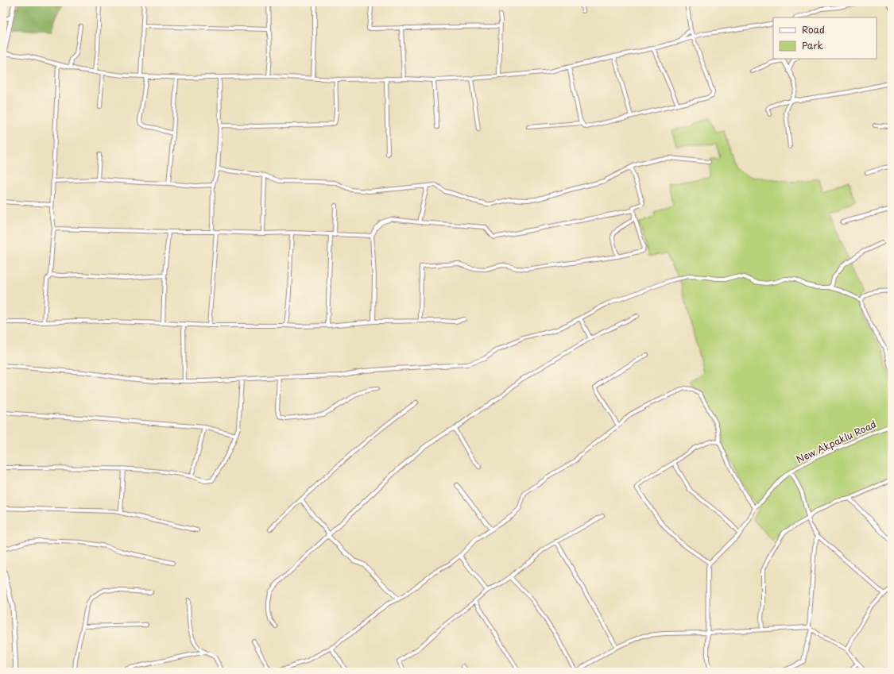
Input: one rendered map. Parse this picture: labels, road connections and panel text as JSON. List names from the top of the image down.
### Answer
{
  "streets": {
    "street": ["New Akpaklu Road"]
  },
  "legend": ["Road", "Park"]
}
